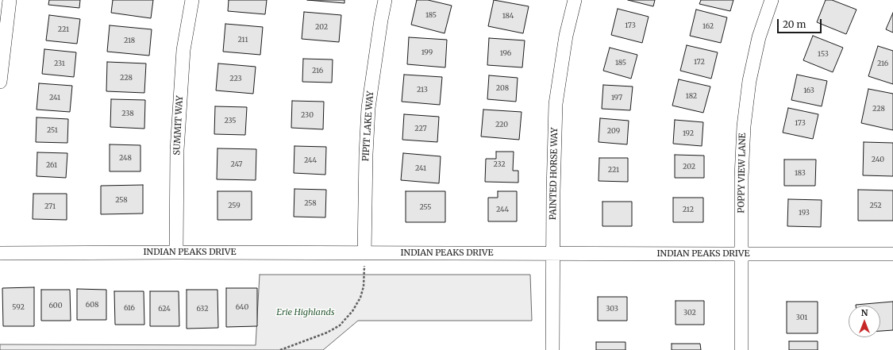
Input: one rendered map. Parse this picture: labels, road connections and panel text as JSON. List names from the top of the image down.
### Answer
{
  "streets": {
    "street": [
      "SUMMIT WAY",
      "PIPIT LAKE WAY",
      "POPPY VIEW LANE",
      "PAINTED HORSE WAY",
      "INDIAN PEAKS DRIVE"
    ]
  },
  "crossings": [
    ["SUMMIT WAY", "INDIAN PEAKS DRIVE"],
    ["PIPIT LAKE WAY", "INDIAN PEAKS DRIVE"],
    ["POPPY VIEW LANE", "INDIAN PEAKS DRIVE"],
    ["PAINTED HORSE WAY", "INDIAN PEAKS DRIVE"]
  ],
  "parks": ["Erie Highlands"],
  "house_numbers": [
    "185",
    "184",
    "173",
    "162",
    "202",
    "221",
    "211",
    "218",
    "199",
    "196",
    "153",
    "172",
    "185",
    "231",
    "216",
    "216",
    "228",
    "223",
    "208",
    "213",
    "163",
    "182",
    "241",
    "197",
    "228",
    "238",
    "230",
    "235",
    "173",
    "220",
    "227",
    "251",
    "209",
    "192",
    "248",
    "240",
    "244",
    "247",
    "232",
    "261",
    "202",
    "241",
    "221",
    "183",
    "258",
    "258",
    "259",
    "252",
    "271",
    "255",
    "244",
    "212",
    "193",
    "608",
    "600",
    "592",
    "640",
    "616",
    "624",
    "632",
    "303",
    "302",
    "301"
  ],
  "scale_bar": "20 m",
  "north": "top"
}
